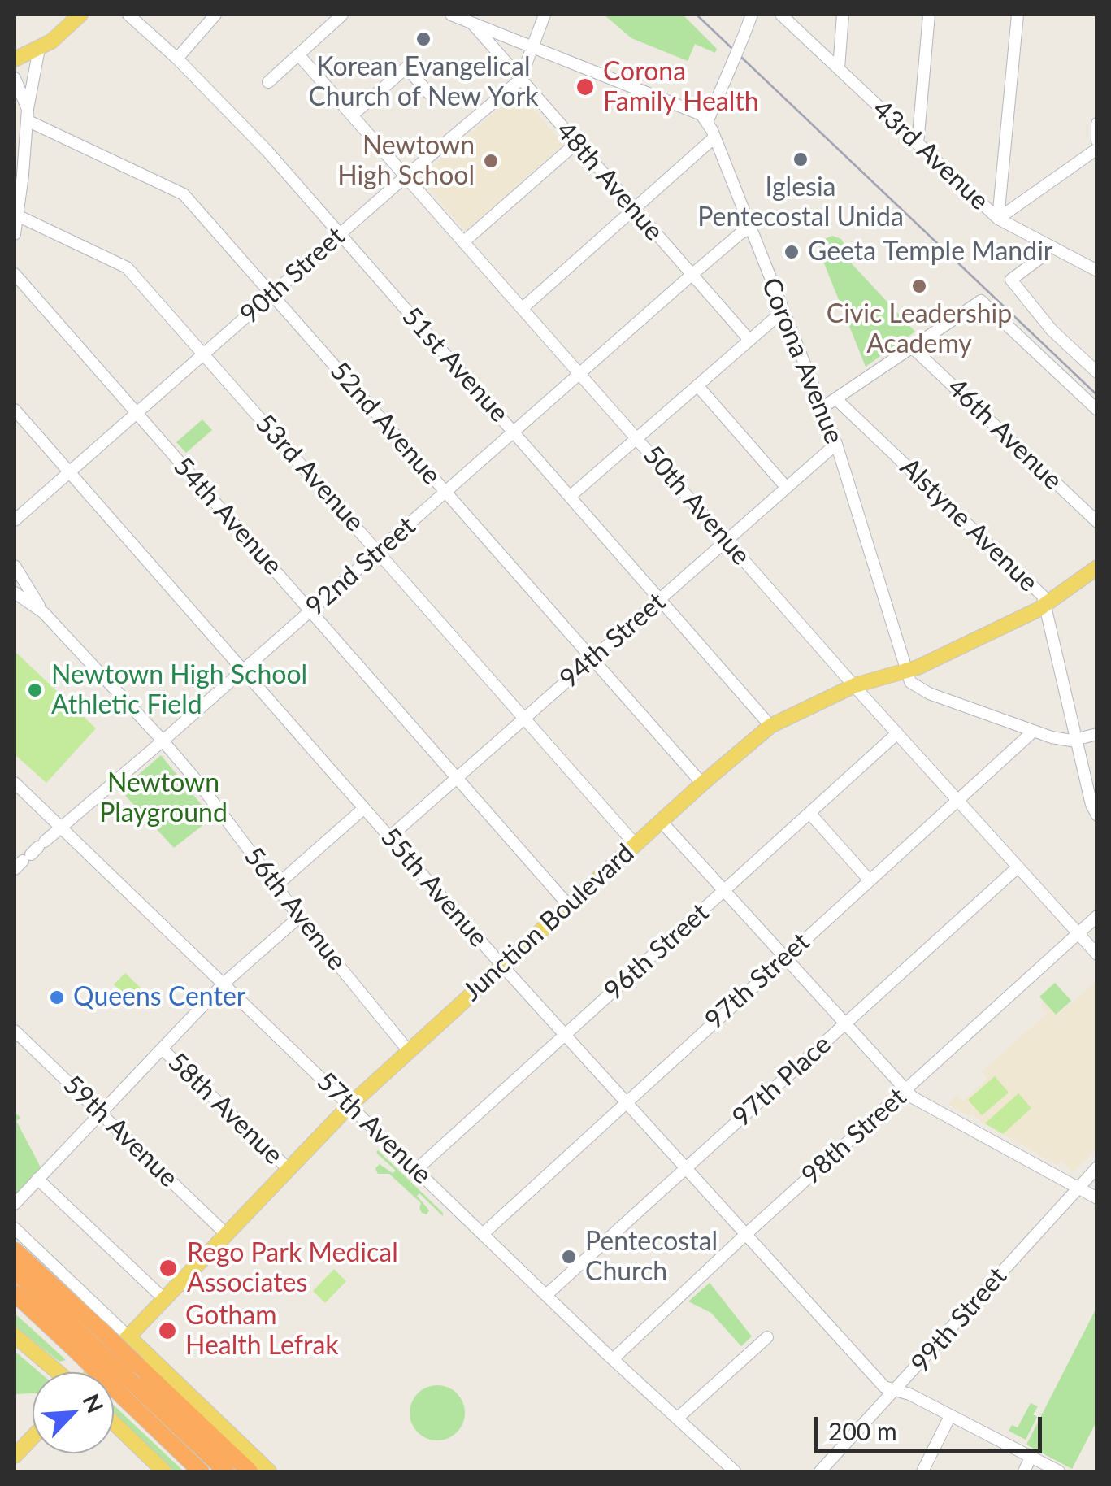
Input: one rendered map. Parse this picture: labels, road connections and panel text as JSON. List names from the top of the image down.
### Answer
{
  "streets": {
    "main road": ["Junction Boulevard"],
    "street": [
      "43rd Avenue",
      "48th Avenue",
      "90th Street",
      "Corona Avenue",
      "51st Avenue",
      "52nd Avenue",
      "46th Avenue",
      "53rd Avenue",
      "50th Avenue",
      "54th Avenue",
      "Alstyne Avenue",
      "92nd Street",
      "94th Street",
      "55th Avenue",
      "56th Avenue",
      "96th Street",
      "97th Street",
      "97th Place",
      "58th Avenue",
      "57th Avenue",
      "59th Avenue",
      "98th Street",
      "99th Street"
    ]
  },
  "crossings": [
    ["48th Avenue", "90th Street"],
    ["48th Avenue", "92nd Street"],
    ["90th Street", "51st Avenue"],
    ["90th Street", "52nd Avenue"],
    ["90th Street", "53rd Avenue"],
    ["90th Street", "50th Avenue"],
    ["90th Street", "54th Avenue"],
    ["90th Street", "55th Avenue"],
    ["Corona Avenue", "92nd Street"],
    ["Corona Avenue", "94th Street"],
    ["Corona Avenue", "Junction Boulevard"],
    ["51st Avenue", "92nd Street"],
    ["51st Avenue", "94th Street"],
    ["51st Avenue", "Junction Boulevard"],
    ["52nd Avenue", "92nd Street"],
    ["52nd Avenue", "94th Street"],
    ["52nd Avenue", "Junction Boulevard"],
    ["53rd Avenue", "92nd Street"],
    ["53rd Avenue", "94th Street"],
    ["53rd Avenue", "Junction Boulevard"],
    ["50th Avenue", "92nd Street"],
    ["50th Avenue", "94th Street"],
    ["50th Avenue", "Junction Boulevard"],
    ["50th Avenue", "96th Street"],
    ["50th Avenue", "97th Street"],
    ["50th Avenue", "97th Place"],
    ["50th Avenue", "98th Street"],
    ["54th Avenue", "92nd Street"],
    ["54th Avenue", "94th Street"],
    ["54th Avenue", "Junction Boulevard"],
    ["Alstyne Avenue", "Junction Boulevard"],
    ["92nd Street", "55th Avenue"],
    ["92nd Street", "56th Avenue"],
    ["92nd Street", "57th Avenue"],
    ["94th Street", "55th Avenue"],
    ["55th Avenue", "Junction Boulevard"],
    ["55th Avenue", "96th Street"],
    ["55th Avenue", "97th Street"],
    ["55th Avenue", "97th Place"],
    ["55th Avenue", "98th Street"],
    ["55th Avenue", "99th Street"],
    ["56th Avenue", "Junction Boulevard"],
    ["Junction Boulevard", "58th Avenue"],
    ["Junction Boulevard", "57th Avenue"],
    ["Junction Boulevard", "59th Avenue"],
    ["96th Street", "57th Avenue"],
    ["97th Street", "57th Avenue"],
    ["97th Place", "57th Avenue"],
    ["57th Avenue", "98th Street"]
  ],
  "parks": ["Newtown Playground"],
  "places": [
    "Korean Evangelical Church of New York",
    "Corona Family Health",
    "Iglesia Pentecostal Unida",
    "Newtown High School",
    "Geeta Temple Mandir",
    "Civic Leadership Academy",
    "Newtown High School Athletic Field",
    "Queens Center",
    "Pentecostal Church",
    "Rego Park Medical Associates",
    "Gotham Health Lefrak"
  ],
  "scale_bar": "200 m",
  "north": "top right"
}
